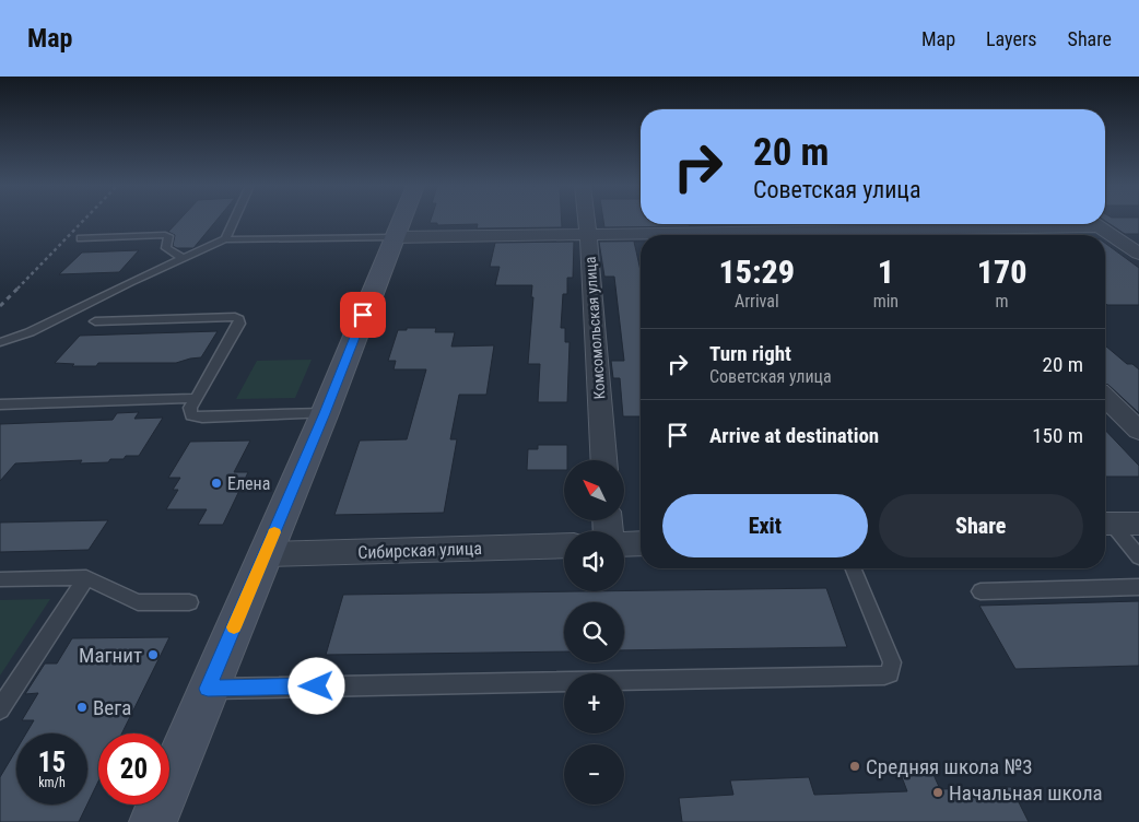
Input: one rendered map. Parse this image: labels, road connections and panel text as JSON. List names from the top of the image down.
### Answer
{
  "streets": {
    "street": ["Комсомольская улица", "Сибирская улица"]
  },
  "places": [
    "Елена",
    "Магнит",
    "Вега",
    "Средняя школа №3",
    "Начальная школа"
  ],
  "north": "top left",
  "page": {
    "header": "Map",
    "nav": ["Map", "Layers", "Share"],
    "turn": ["20 m", "Советская улица"],
    "eta": [
      "15:29",
      "Arrival",
      "1",
      "min",
      "170",
      "m"
    ],
    "list": [
      {
        "name": "Turn right",
        "note": "Советская улица",
        "value": "20 m"
      },
      {
        "name": "Arrive at destination",
        "value": "150 m"
      }
    ],
    "map_buttons": ["+", "−"],
    "buttons": ["Exit", "Share"],
    "speed": "15 km/h",
    "limit": "20"
  }
}
